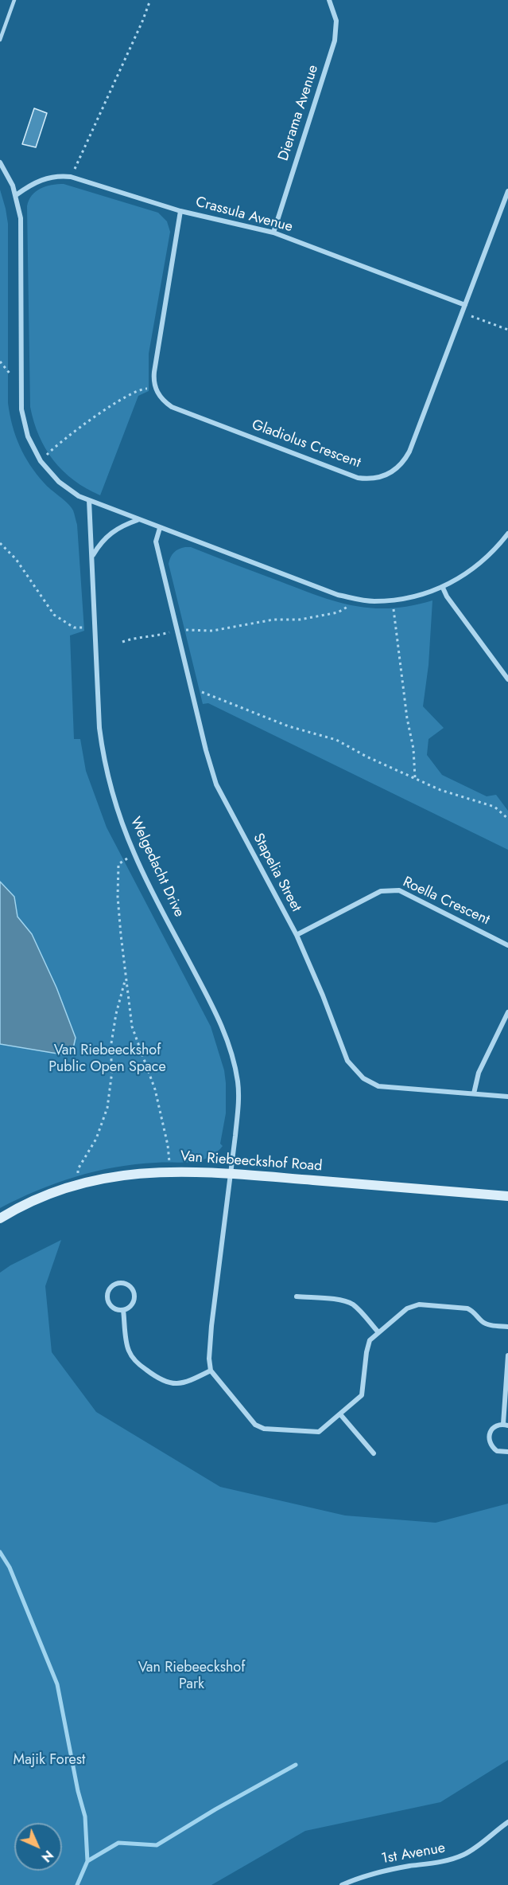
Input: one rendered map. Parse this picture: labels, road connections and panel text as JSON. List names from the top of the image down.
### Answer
{
  "streets": {
    "street": [
      "Dierama Avenue",
      "Crassula Avenue",
      "Gladiolus Crescent",
      "Welgedacht Drive",
      "Stapelia Street",
      "Roella Crescent",
      "Van Riebeeckshof Road",
      "1st Avenue"
    ]
  },
  "crossings": [
    ["Dierama Avenue", "Crassula Avenue"],
    ["Crassula Avenue", "Gladiolus Crescent"],
    ["Welgedacht Drive", "Van Riebeeckshof Road"],
    ["Stapelia Street", "Roella Crescent"]
  ],
  "parks": ["Van Riebeeckshof Public Open Space", "Van Riebeeckshof Park", "Majik Forest"],
  "north": "bottom right"
}
